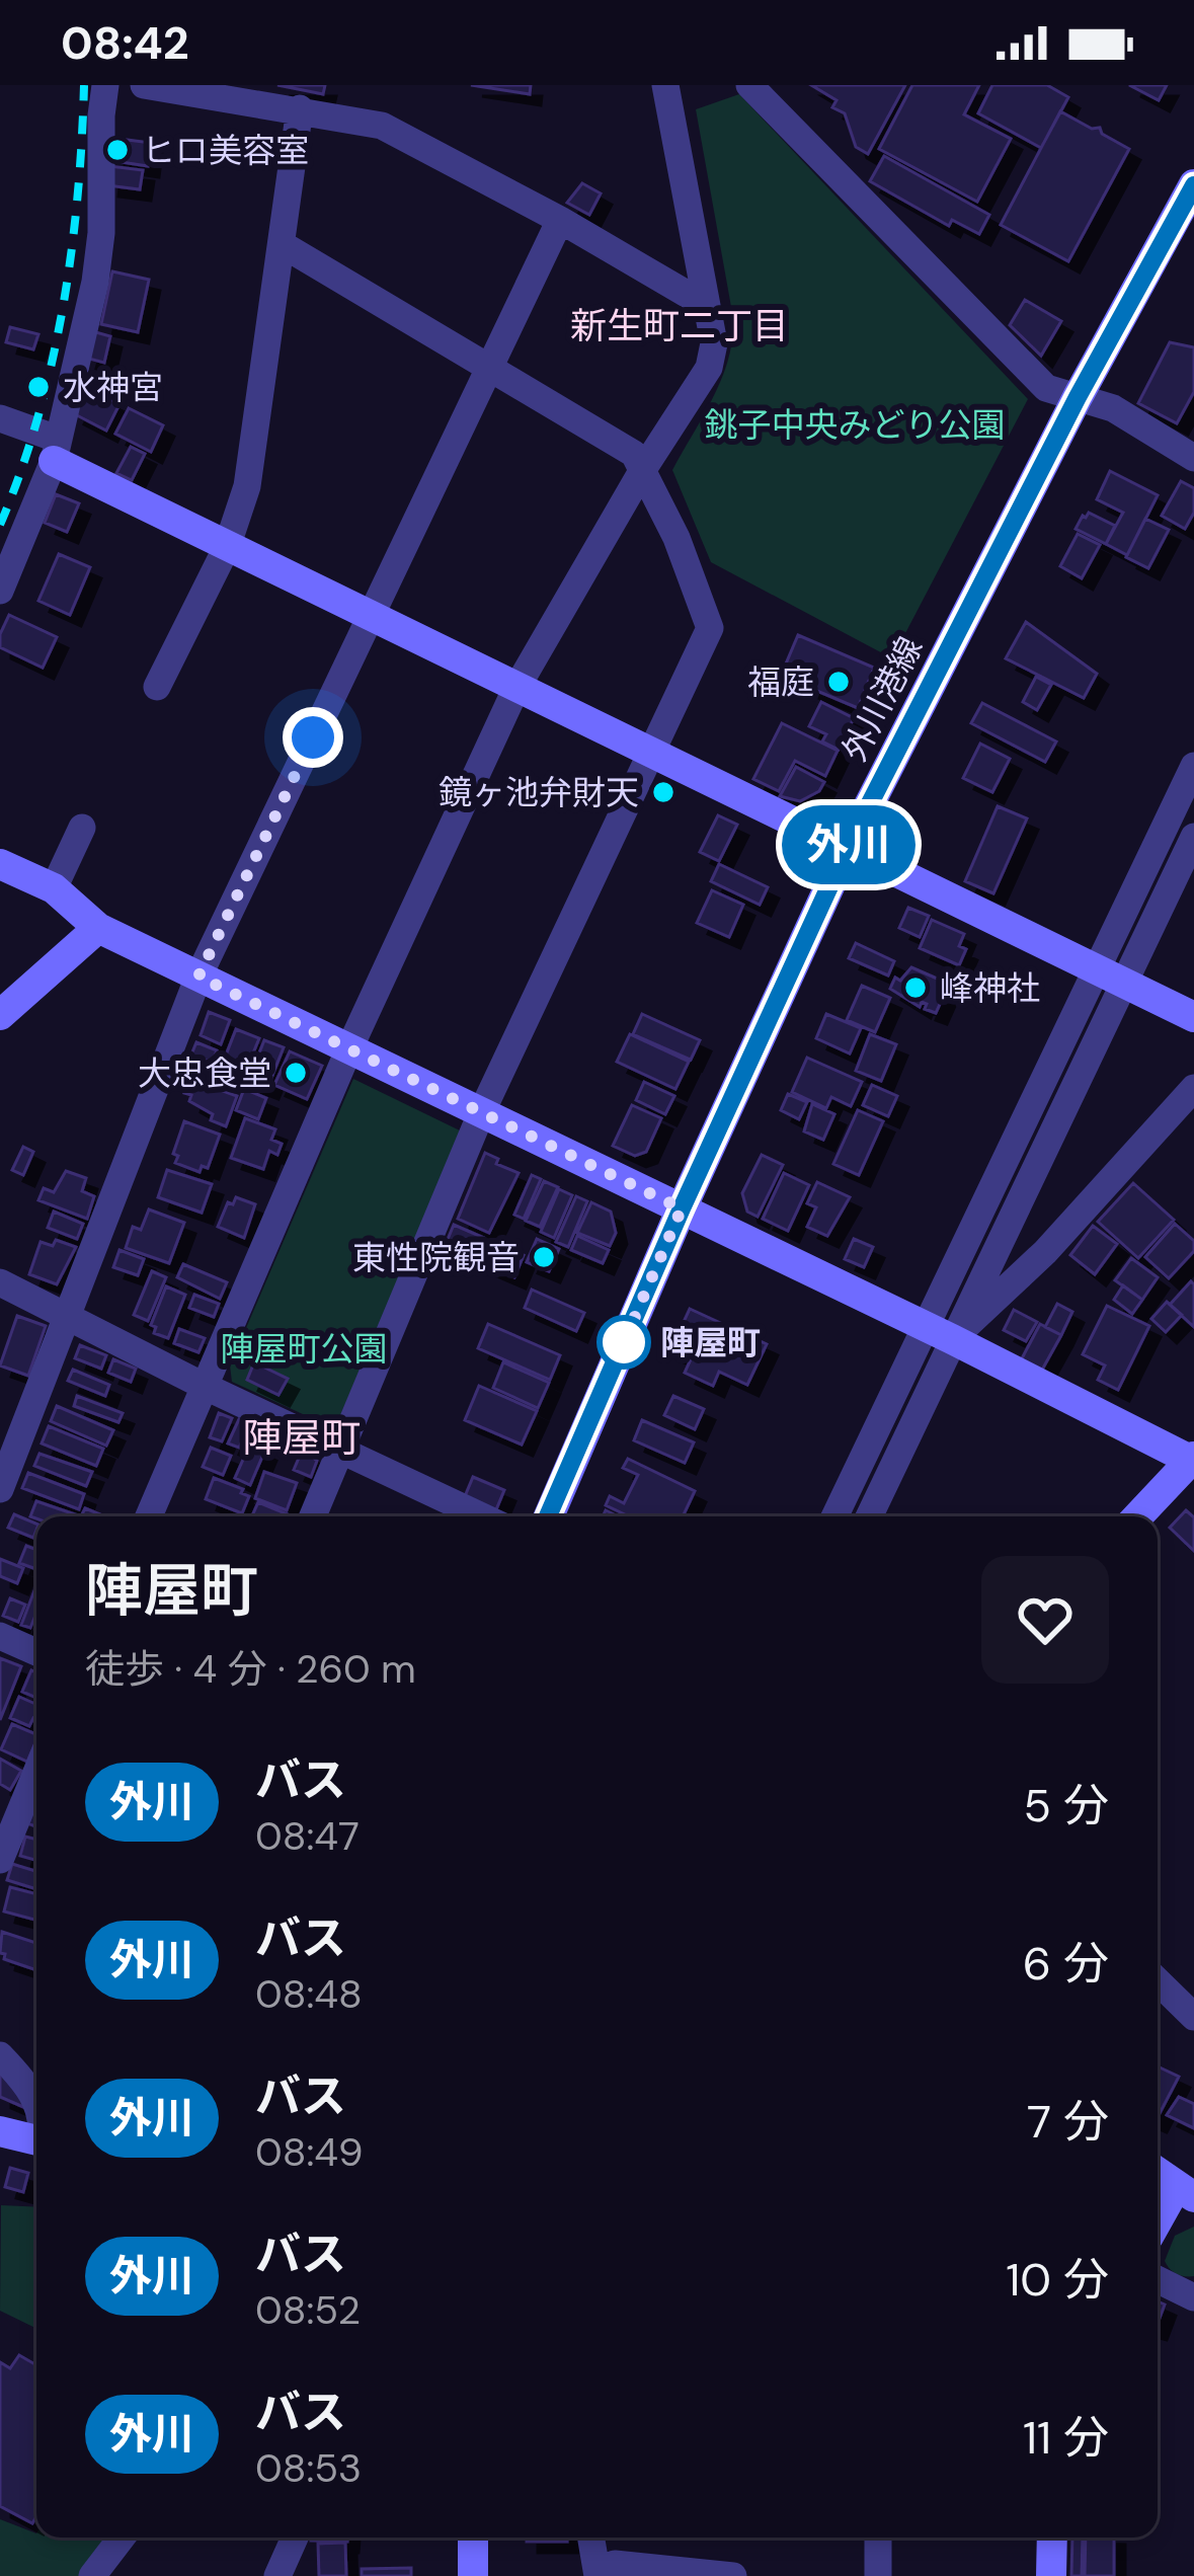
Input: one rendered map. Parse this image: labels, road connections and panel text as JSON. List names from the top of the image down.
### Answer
{
  "streets": {
    "street": ["外川港線"]
  },
  "districts": ["新生町二丁目", "陣屋町"],
  "parks": ["銚子中央みどり公園", "陣屋町公園"],
  "places": [
    "ヒロ美容室",
    "水神宮",
    "福庭",
    "鏡ヶ池弁財天",
    "峰神社",
    "大忠食堂",
    "東性院観音",
    "陣屋町"
  ],
  "lines": ["bus line 外川"],
  "page": {
    "status": "08:42",
    "on_map": "外川",
    "heading": ["陣屋町", "徒歩 · 4 分 · 260 m"],
    "list": [
      {
        "mark": "外川",
        "name": "バス",
        "note": "08:47",
        "value": "5 分"
      },
      {
        "mark": "外川",
        "name": "バス",
        "note": "08:48",
        "value": "6 分"
      },
      {
        "mark": "外川",
        "name": "バス",
        "note": "08:49",
        "value": "7 分"
      },
      {
        "mark": "外川",
        "name": "バス",
        "note": "08:52",
        "value": "10 分"
      },
      {
        "mark": "外川",
        "name": "バス",
        "note": "08:53",
        "value": "11 分"
      }
    ]
  }
}
